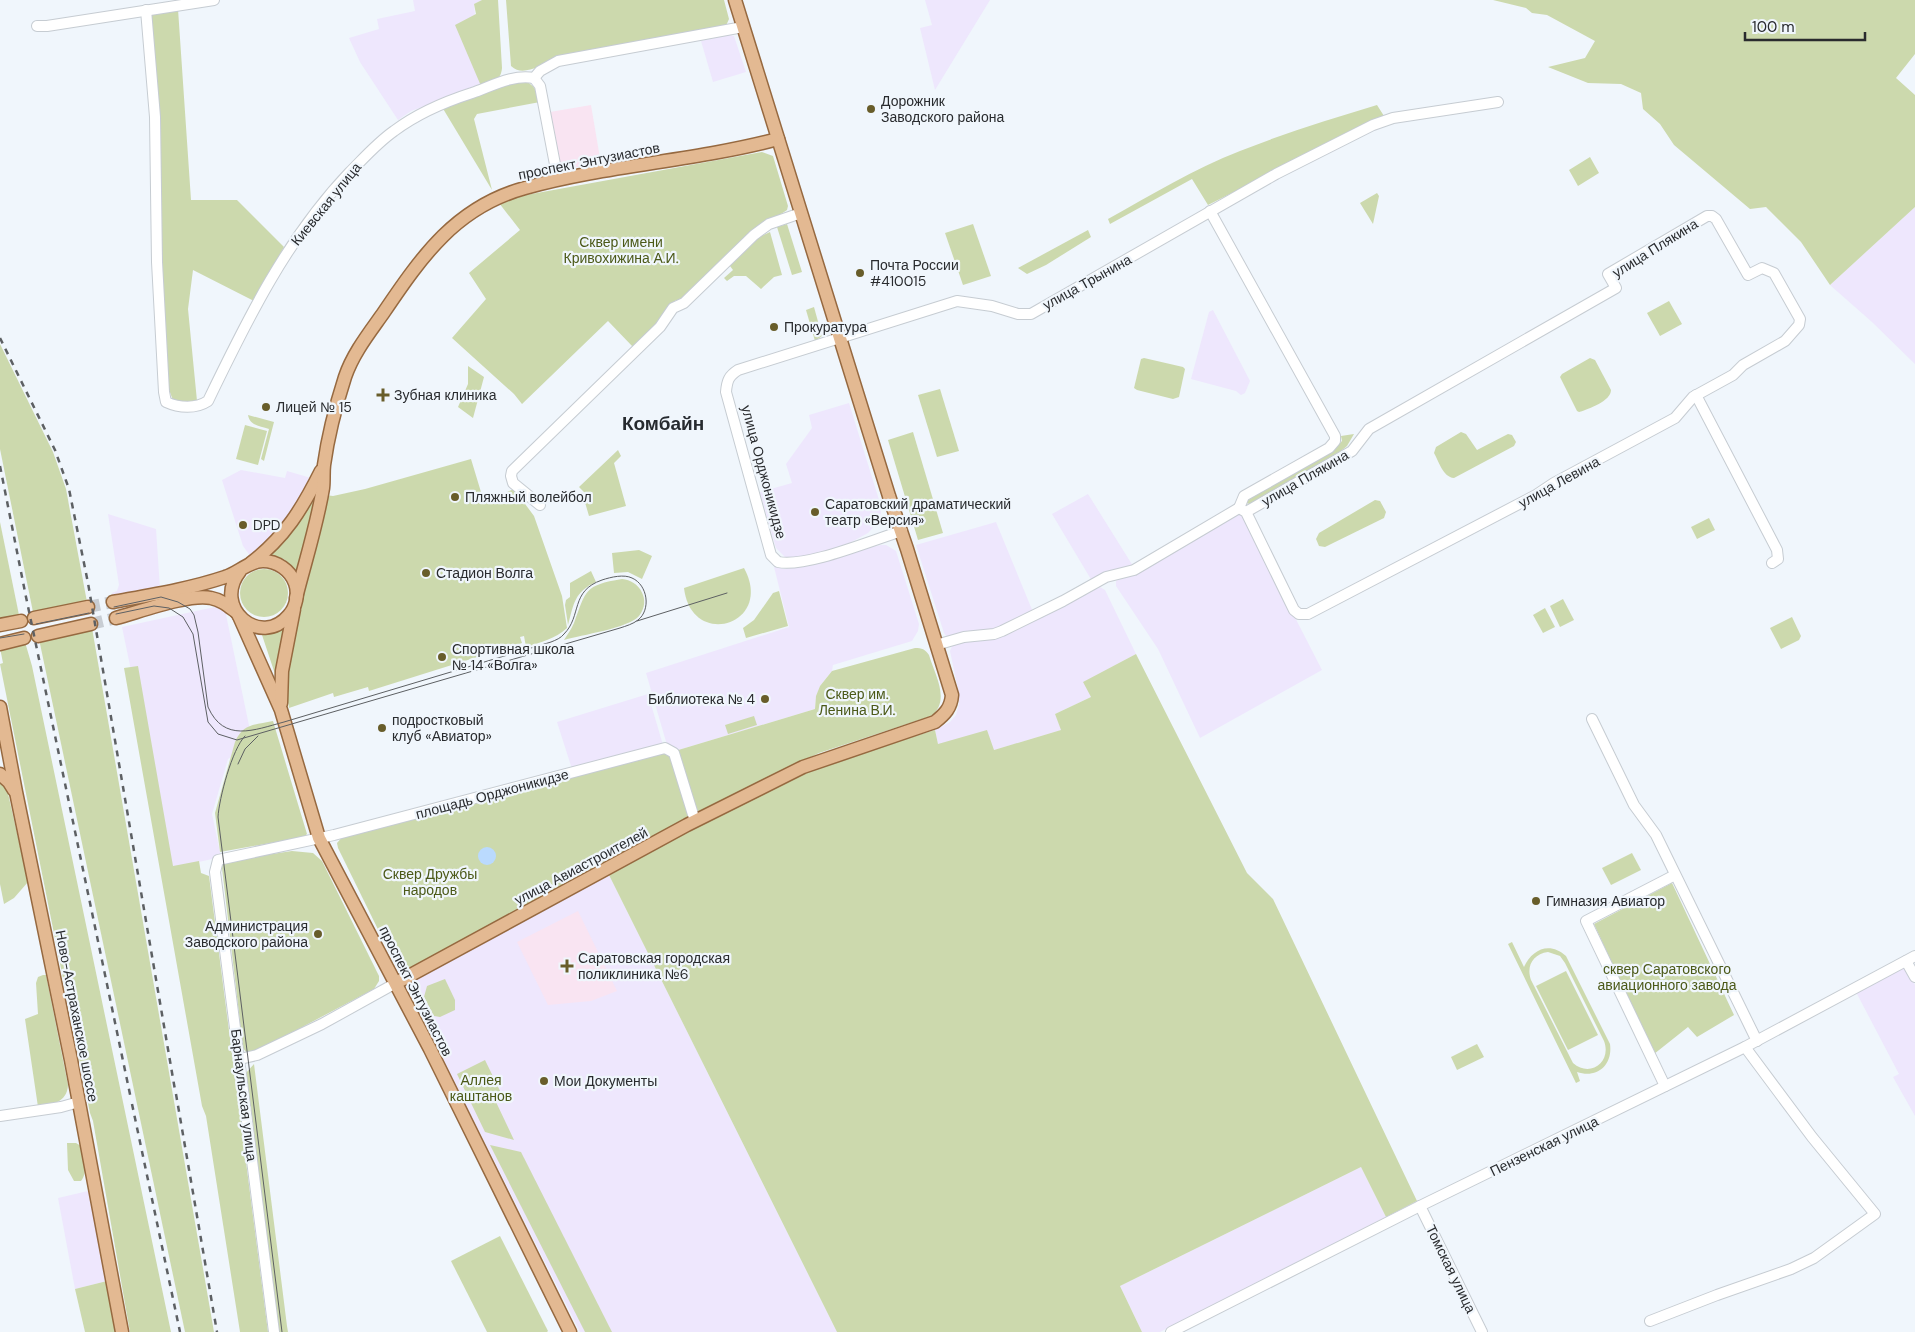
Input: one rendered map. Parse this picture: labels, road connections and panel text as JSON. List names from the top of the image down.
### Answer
{
  "streets": {
    "main road": ["проспект Энтузиастов", "улица Авиастроителей", "Ново-Астраханское шоссе"],
    "street": [
      "Киевская улица",
      "улица Плякина",
      "улица Трынина",
      "улица Орджоникидзе",
      "улица Левина",
      "площадь Орджоникидзе",
      "Барнаульская улица",
      "Пензенская улица",
      "Томская улица"
    ]
  },
  "crossings": [
    ["проспект Энтузиастов", "площадь Орджоникидзе"],
    ["проспект Энтузиастов", "улица Авиастроителей"],
    ["улица Плякина", "улица Левина"],
    ["улица Плякина", "улица Авиастроителей"],
    ["улица Трынина", "улица Орджоникидзе"],
    ["площадь Орджоникидзе", "улица Авиастроителей"],
    ["площадь Орджоникидзе", "Барнаульская улица"],
    ["улица Авиастроителей", "Барнаульская улица"],
    ["Пензенская улица", "Томская улица"]
  ],
  "districts": ["Комбайн"],
  "parks": [
    "Сквер имени Кривохижина А.И.",
    "Сквер им. Ленина В.И.",
    "Сквер Дружбы народов",
    "сквер Саратовского авиационного завода",
    "Аллея каштанов"
  ],
  "places": {
    "other": [
      "Дорожник Заводского района",
      "Почта России #410015",
      "Прокуратура",
      "Лицей № 15",
      "Пляжный волейбол",
      "Саратовский драматический театр «Версия»",
      "DPD",
      "Стадион Волга",
      "Спортивная школа № 14 «Волга»",
      "Библиотека № 4",
      "подростковый клуб «Авиатор»",
      "Гимназия Авиатор",
      "Администрация Заводского района",
      "Мои Документы"
    ],
    "health": ["Зубная клиника", "Саратовская городская поликлиника №6"]
  },
  "scale_bar": "100 m"
}
